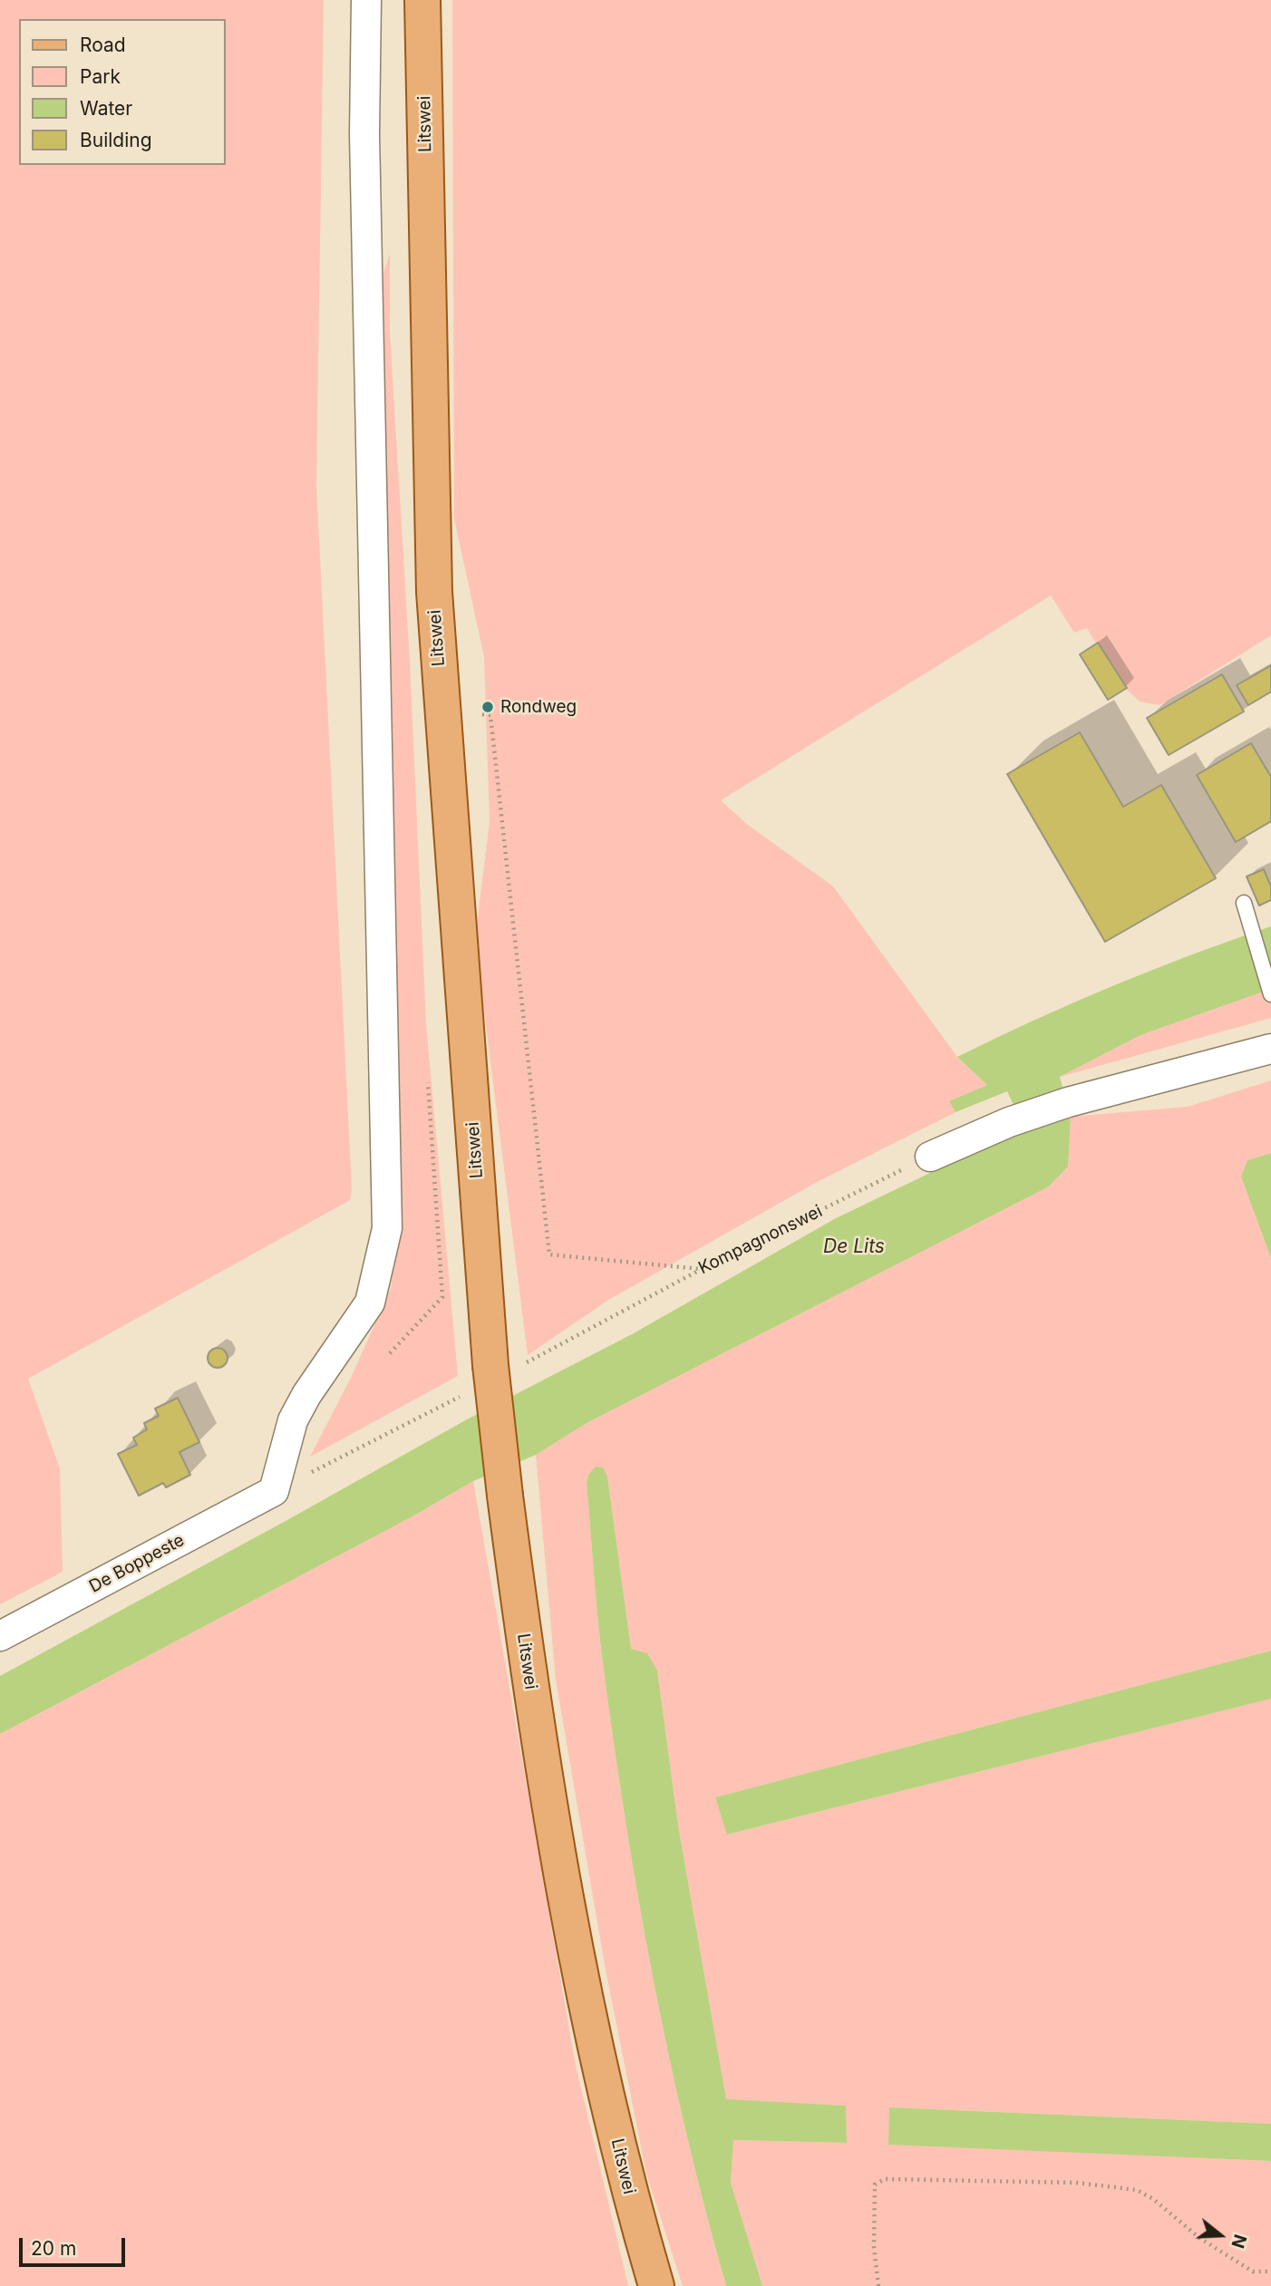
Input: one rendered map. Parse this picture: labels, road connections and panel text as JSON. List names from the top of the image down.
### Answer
{
  "streets": {
    "main road": ["Litswei"],
    "street": ["De Boppeste"],
    "path": ["Kompagnonswei"]
  },
  "crossings": [
    ["Litswei", "Kompagnonswei"],
    ["Kompagnonswei", "De Boppeste"]
  ],
  "water": ["De Lits"],
  "places": ["Rondweg"],
  "legend": [
    "Road",
    "Park",
    "Water",
    "Building"
  ],
  "scale_bar": "20 m",
  "north": "right"
}
